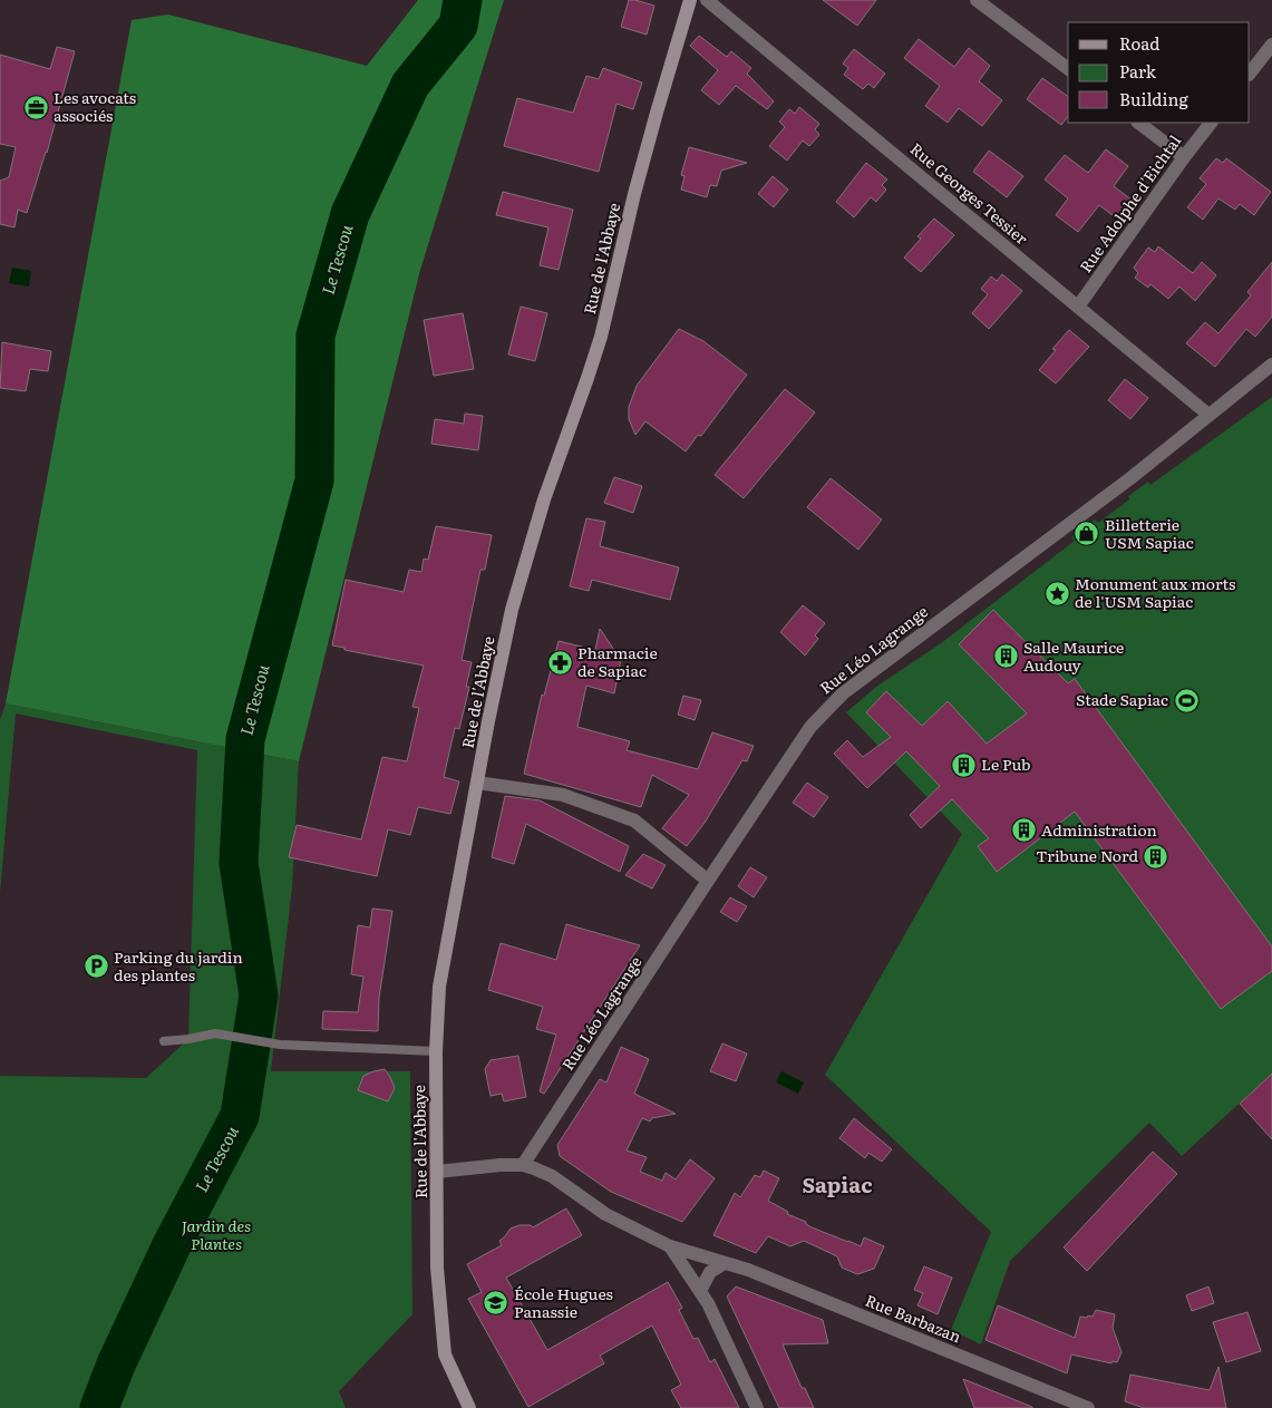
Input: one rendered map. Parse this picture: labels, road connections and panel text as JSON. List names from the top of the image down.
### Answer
{
  "streets": {
    "main road": ["Rue de l'Abbaye"],
    "street": [
      "Rue Georges Tessier",
      "Rue Adolphe d'Eichtal",
      "Rue Léo Lagrange",
      "Rue Barbazan"
    ]
  },
  "crossings": [
    ["Rue Georges Tessier", "Rue Adolphe d'Eichtal"],
    ["Rue Georges Tessier", "Rue Léo Lagrange"],
    ["Rue de l'Abbaye", "Rue Barbazan"],
    ["Rue Léo Lagrange", "Rue Barbazan"]
  ],
  "districts": ["Sapiac"],
  "water": ["Le Tescou"],
  "parks": ["Jardin des Plantes"],
  "places": {
    "office": ["Les avocats associés"],
    "shop": ["Billetterie USM Sapiac"],
    "place": ["Monument aux morts de l'USM Sapiac"],
    "building": [
      "Salle Maurice Audouy",
      "Le Pub",
      "Administration",
      "Tribune Nord"
    ],
    "pharmacy": ["Pharmacie de Sapiac"],
    "sports": ["Stade Sapiac"],
    "parking": ["Parking du jardin des plantes"],
    "school or university": ["École Hugues Panassie"]
  },
  "legend": ["Road", "Park", "Building"]
}
